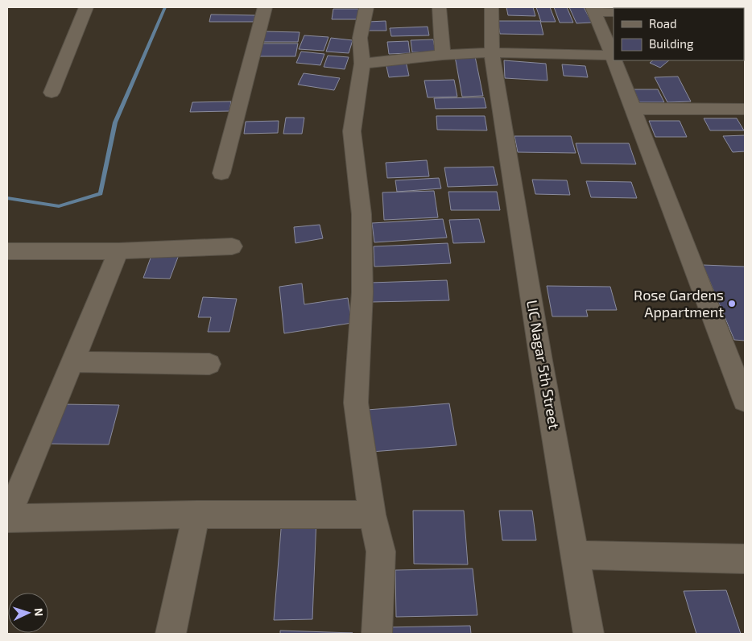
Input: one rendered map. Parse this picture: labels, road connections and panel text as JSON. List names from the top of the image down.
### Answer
{
  "streets": {
    "street": ["LIC Nagar 5th Street"]
  },
  "places": ["Rose Gardens Appartment"],
  "legend": ["Road", "Building"],
  "north": "right"
}
